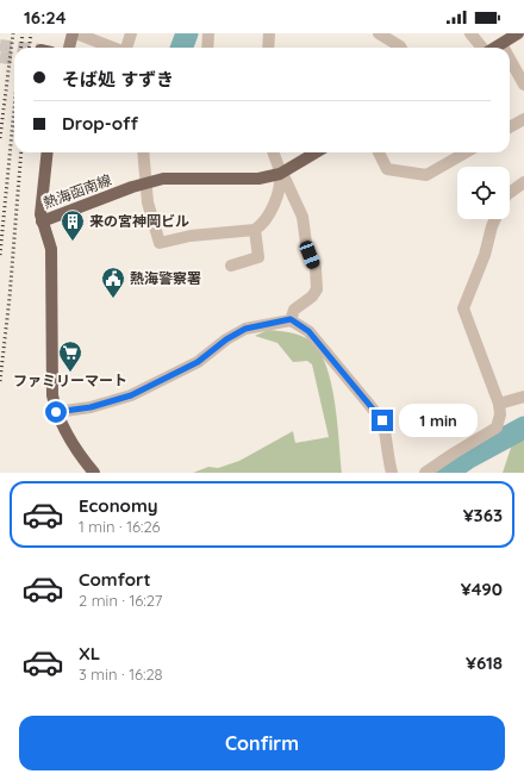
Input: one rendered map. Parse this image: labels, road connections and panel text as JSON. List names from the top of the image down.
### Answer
{
  "streets": {
    "main road": ["熱海函南線"]
  },
  "places": {
    "building": ["来の宮神岡ビル"],
    "public building": ["熱海警察署"],
    "supermarket": ["ファミリーマート"]
  },
  "page": {
    "status": "16:24",
    "banner": ["そば処 すずき", "Drop-off"],
    "bubble": "1 min",
    "list": [
      {
        "name": "Economy",
        "note": "1 min · 16:26",
        "value": "¥363"
      },
      {
        "name": "Comfort",
        "note": "2 min · 16:27",
        "value": "¥490"
      },
      {
        "name": "XL",
        "note": "3 min · 16:28",
        "value": "¥618"
      }
    ],
    "buttons": "Confirm"
  }
}
